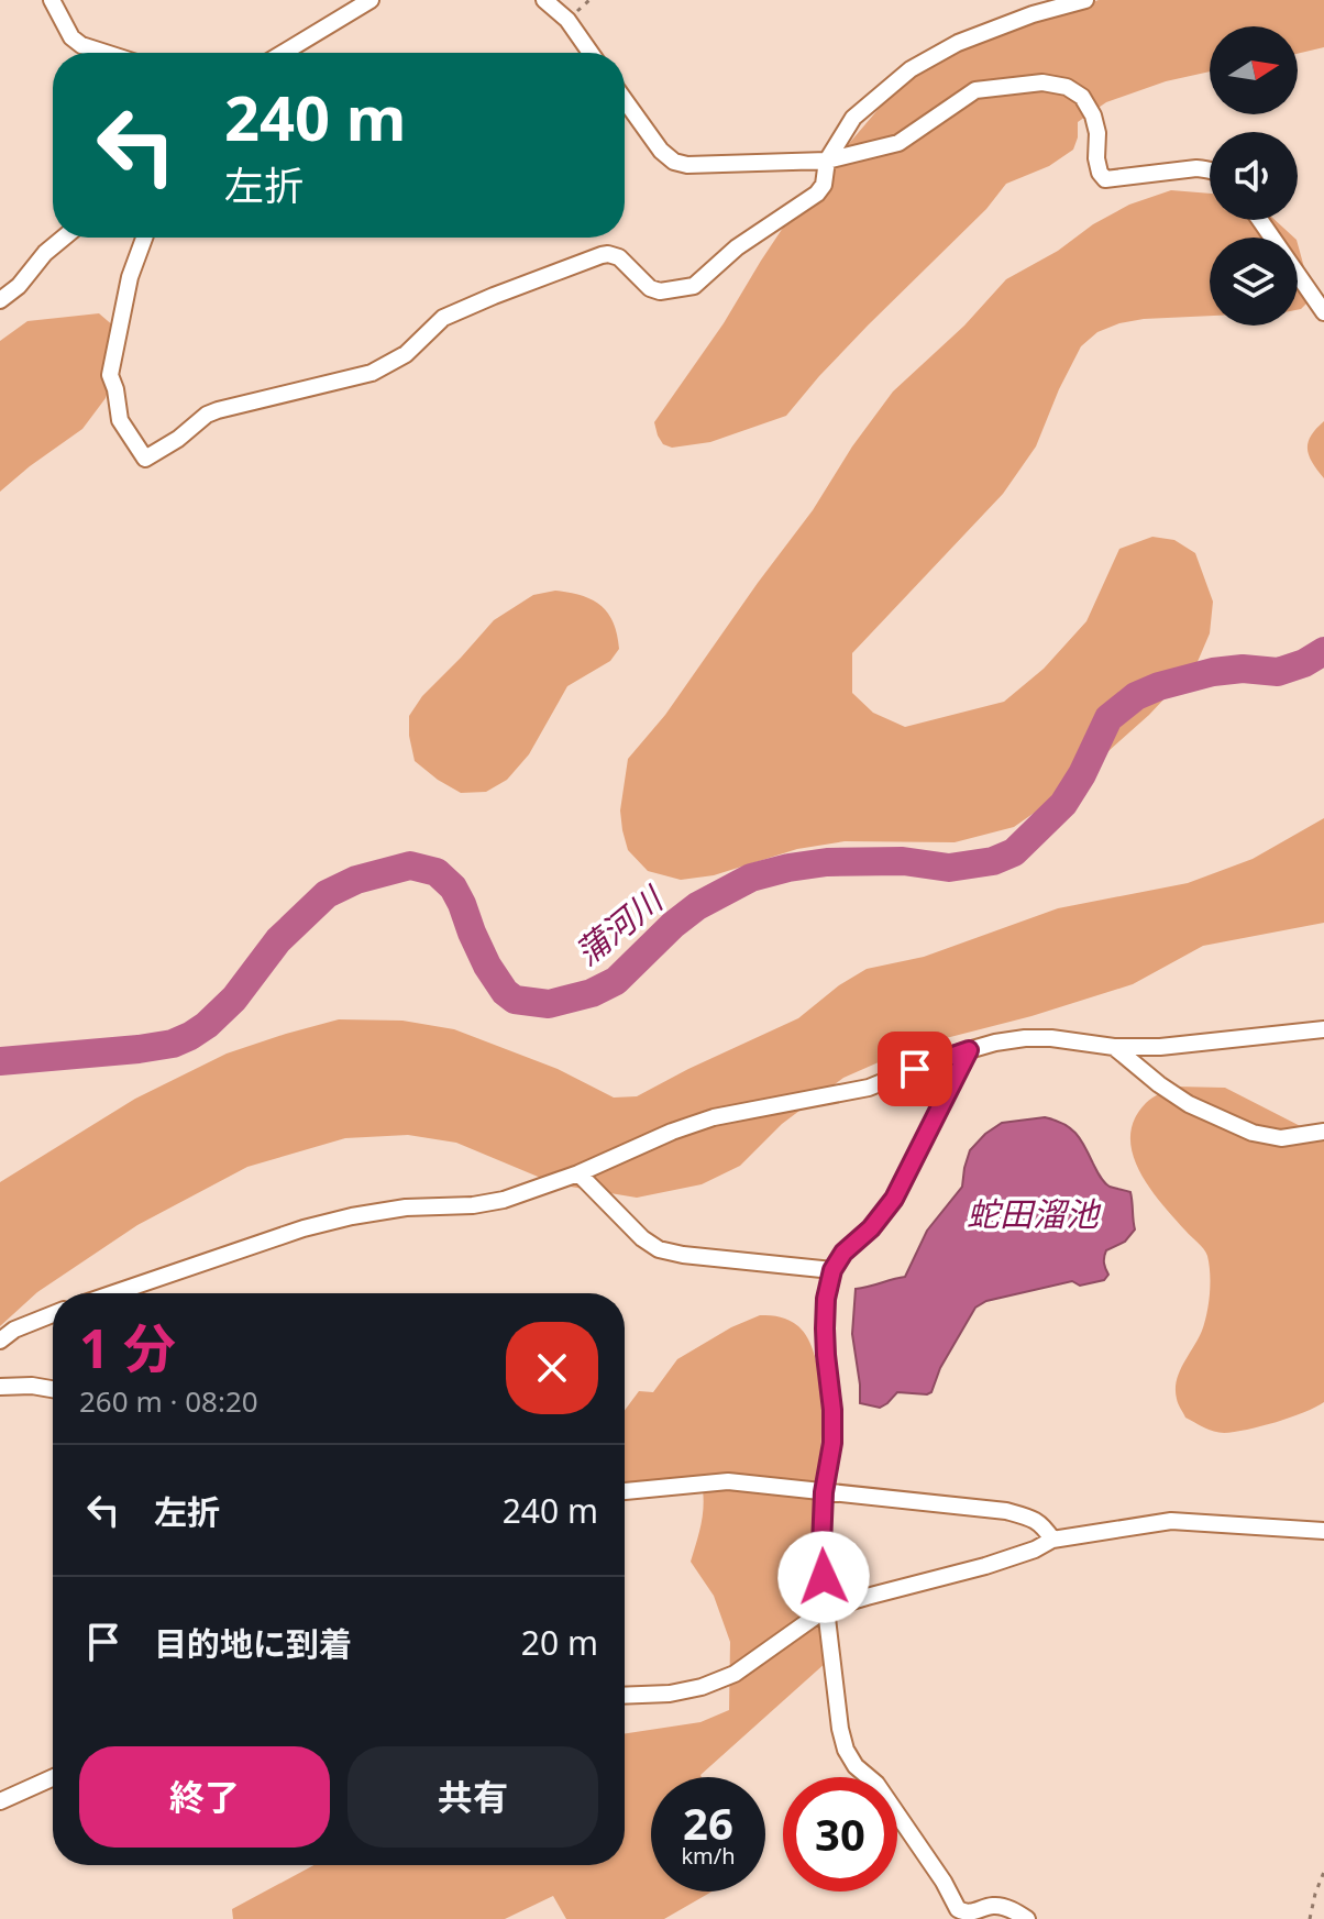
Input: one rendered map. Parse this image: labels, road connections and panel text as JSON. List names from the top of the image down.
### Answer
{
  "water": ["蒲河川", "蛇田溜池"],
  "north": "right",
  "page": {
    "turn": ["240 m", "左折"],
    "heading": ["1 分", "260 m · 08:20"],
    "list": [
      {
        "name": "左折",
        "value": "240 m"
      },
      {
        "name": "目的地に到着",
        "value": "20 m"
      }
    ],
    "buttons": ["終了", "共有"],
    "speed": "26 km/h",
    "limit": "30"
  }
}
